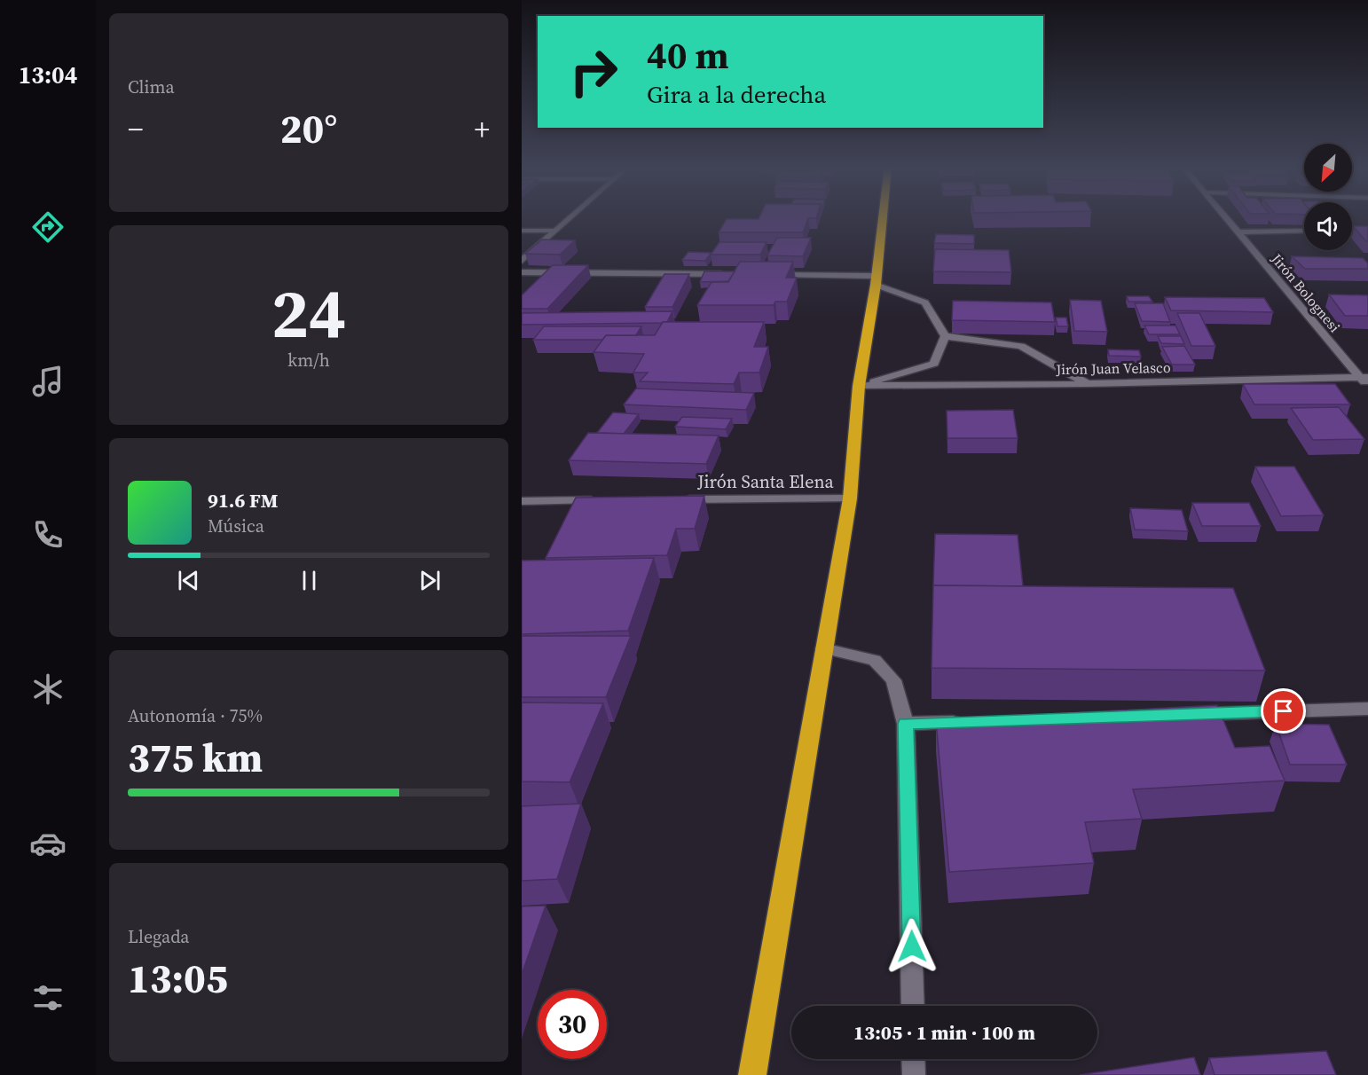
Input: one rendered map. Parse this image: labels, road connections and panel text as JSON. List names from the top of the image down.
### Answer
{
  "streets": {
    "street": ["Jirón Bolognesi", "Jirón Juan Velasco", "Jirón Santa Elena"]
  },
  "crossings": [
    ["Jirón Bolognesi", "Jirón Juan Velasco"]
  ],
  "north": "bottom left",
  "page": {
    "tabs": "13:04",
    "tile": [
      "Clima",
      ["24", "km/h"],
      ["Autonomía · 75%", "375 km"],
      ["Llegada", "13:05"]
    ],
    "turn": ["40 m", "Gira a la derecha"],
    "heat": ["−", "20°", "+"],
    "song": ["91.6 FM", "Música"],
    "limit": "30",
    "trip": "13:05 · 1 min · 100 m"
  }
}
